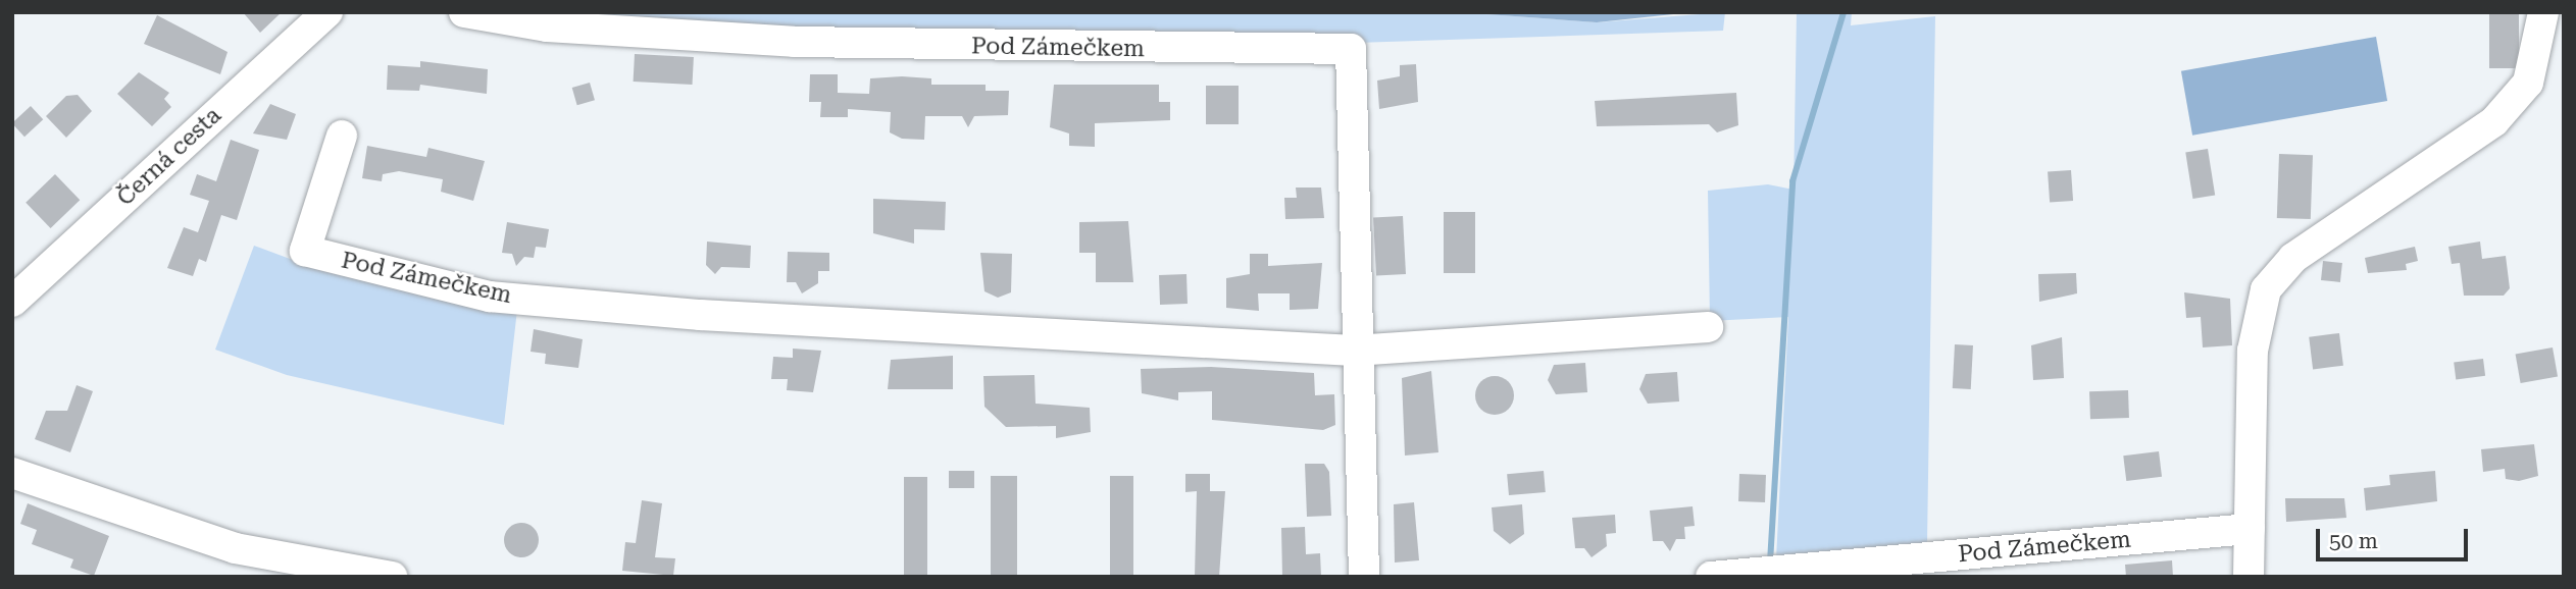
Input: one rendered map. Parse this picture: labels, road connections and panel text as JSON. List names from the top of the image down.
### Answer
{
  "streets": {
    "street": ["Pod Zámečkem", "Černá cesta"]
  },
  "scale_bar": "50 m"
}
